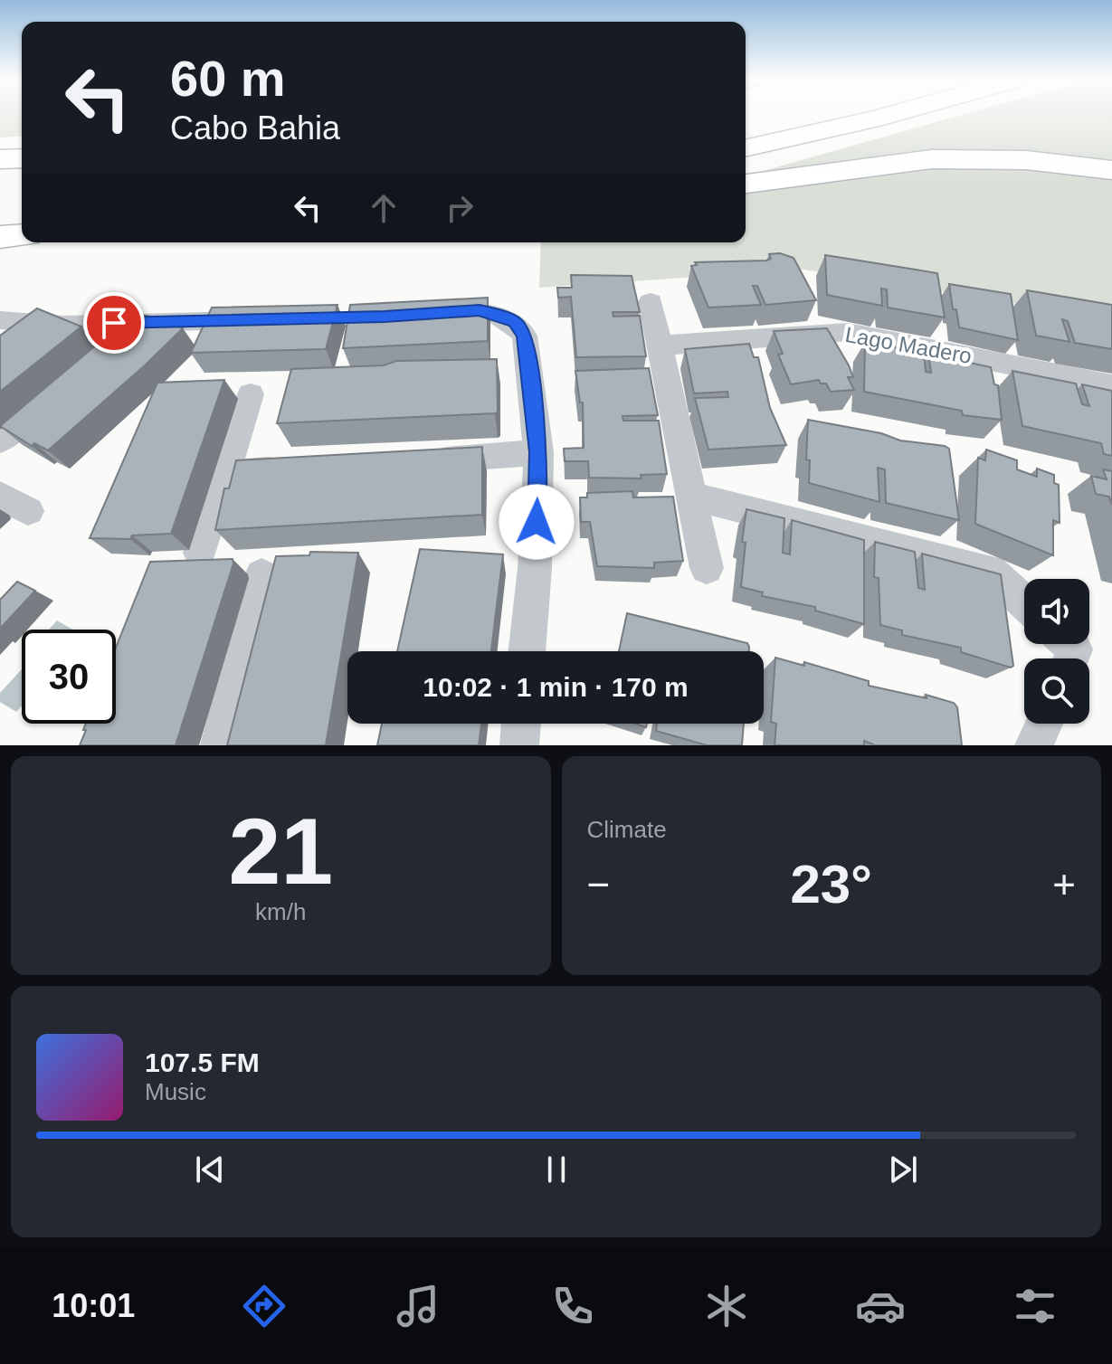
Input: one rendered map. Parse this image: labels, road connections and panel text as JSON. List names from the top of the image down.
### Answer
{
  "streets": {
    "street": ["Lago Madero"]
  },
  "page": {
    "turn": ["60 m", "Cabo Bahia"],
    "limit": "30",
    "trip": "10:02 · 1 min · 170 m",
    "tile": [
      ["21", "km/h"],
      "Climate"
    ],
    "heat": ["−", "23°", "+"],
    "song": ["107.5 FM", "Music"],
    "tabs": "10:01"
  }
}
